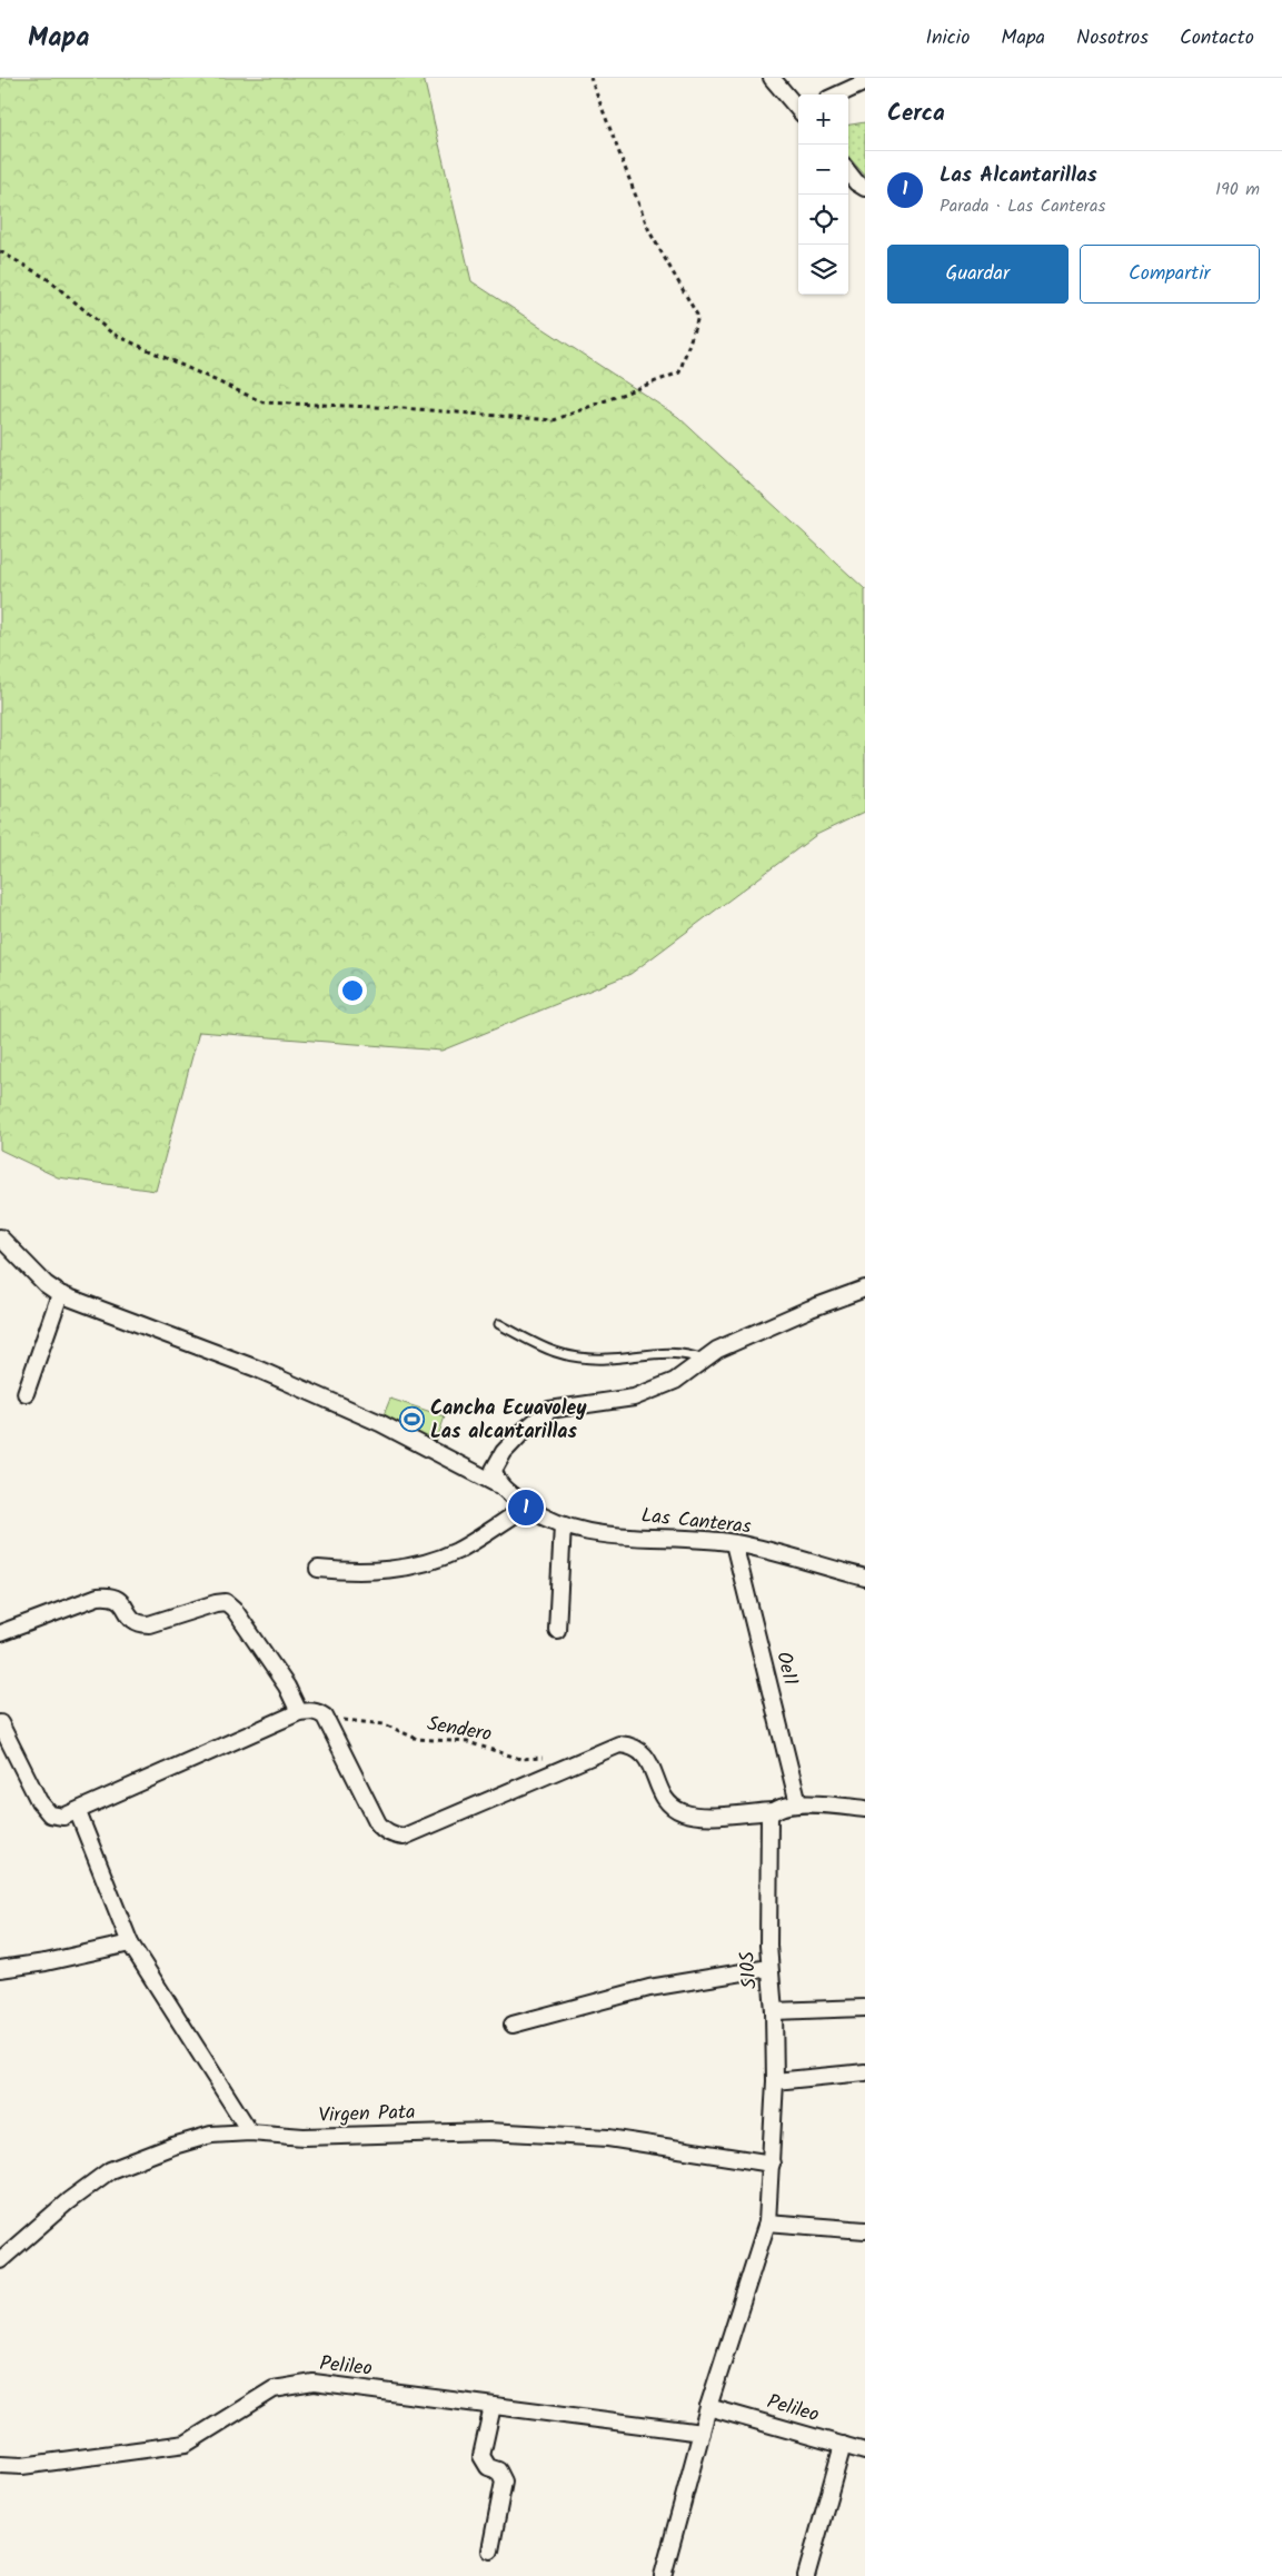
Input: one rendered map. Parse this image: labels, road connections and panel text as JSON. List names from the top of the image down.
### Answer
{
  "streets": {
    "street": [
      "Las Canteras",
      "Oe11",
      "S10S",
      "Virgen Pata",
      "Pelileo"
    ],
    "path": ["Sendero"]
  },
  "crossings": [
    ["Las Canteras", "Oe11"],
    ["S10S", "Virgen Pata"],
    ["S10S", "Pelileo"]
  ],
  "places": {
    "sports": ["Cancha Ecuavoley Las alcantarillas"]
  },
  "page": {
    "header": "Mapa",
    "nav": [
      "Inicio",
      "Mapa",
      "Nosotros",
      "Contacto"
    ],
    "heading": "Cerca",
    "map_buttons": ["+", "−"],
    "list": [
      {
        "mark": "1",
        "name": "Las Alcantarillas",
        "note": "Parada · Las Canteras",
        "value": "190 m"
      }
    ],
    "buttons": ["Guardar", "Compartir"],
    "pins": "1"
  }
}
